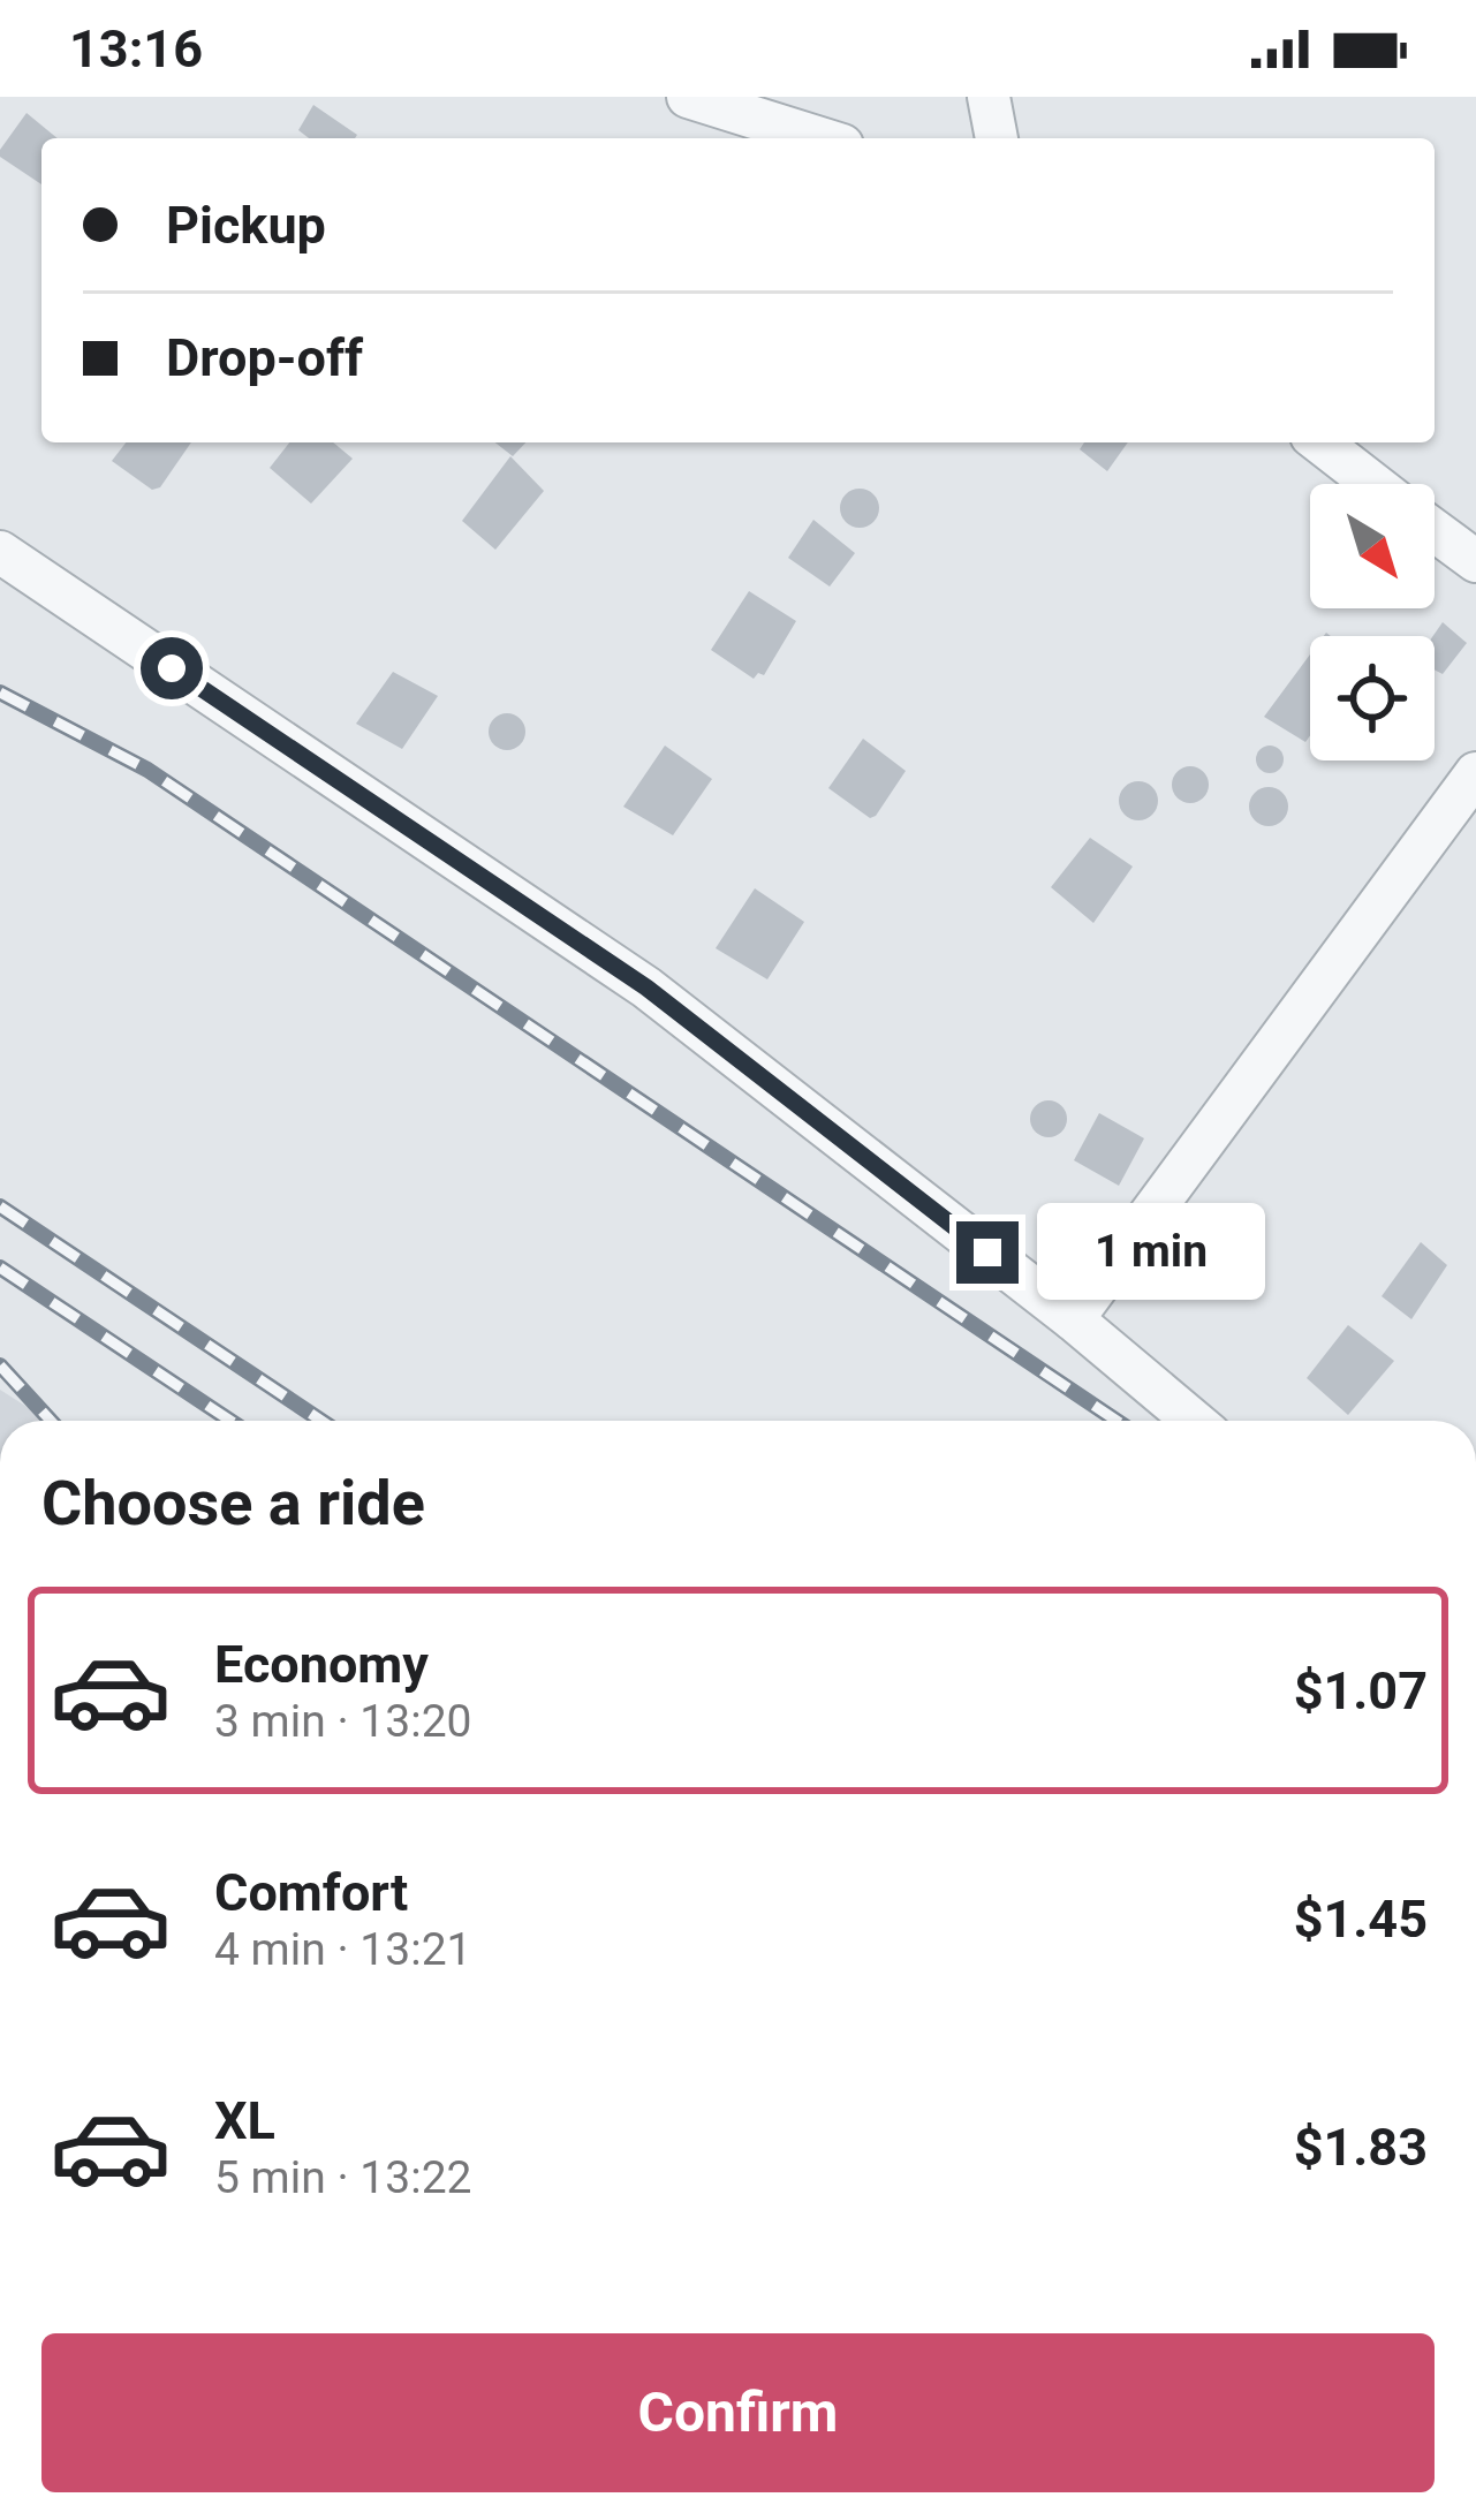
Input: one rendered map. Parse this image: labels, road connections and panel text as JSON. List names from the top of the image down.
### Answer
{
  "north": "bottom right",
  "page": {
    "status": "13:16",
    "banner": ["Pickup", "Drop-off"],
    "bubble": "1 min",
    "heading": "Choose a ride",
    "list": [
      {
        "name": "Economy",
        "note": "3 min · 13:20",
        "value": "$1.07"
      },
      {
        "name": "Comfort",
        "note": "4 min · 13:21",
        "value": "$1.45"
      },
      {
        "name": "XL",
        "note": "5 min · 13:22",
        "value": "$1.83"
      }
    ],
    "buttons": "Confirm"
  }
}
